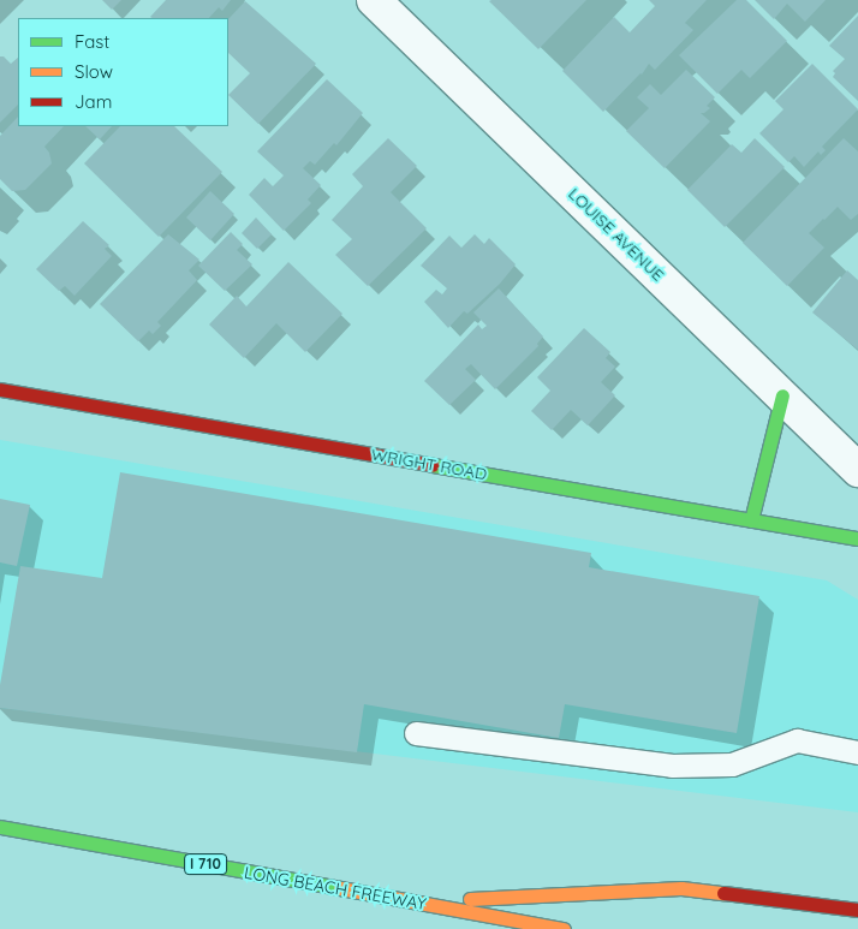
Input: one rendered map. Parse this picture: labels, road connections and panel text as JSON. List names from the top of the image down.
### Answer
{
  "streets": {
    "main road": ["WRIGHT ROAD", "I 710", "LONG BEACH FREEWAY"],
    "street": ["LOUISE AVENUE"]
  },
  "legend": ["Fast", "Slow", "Jam"]
}
